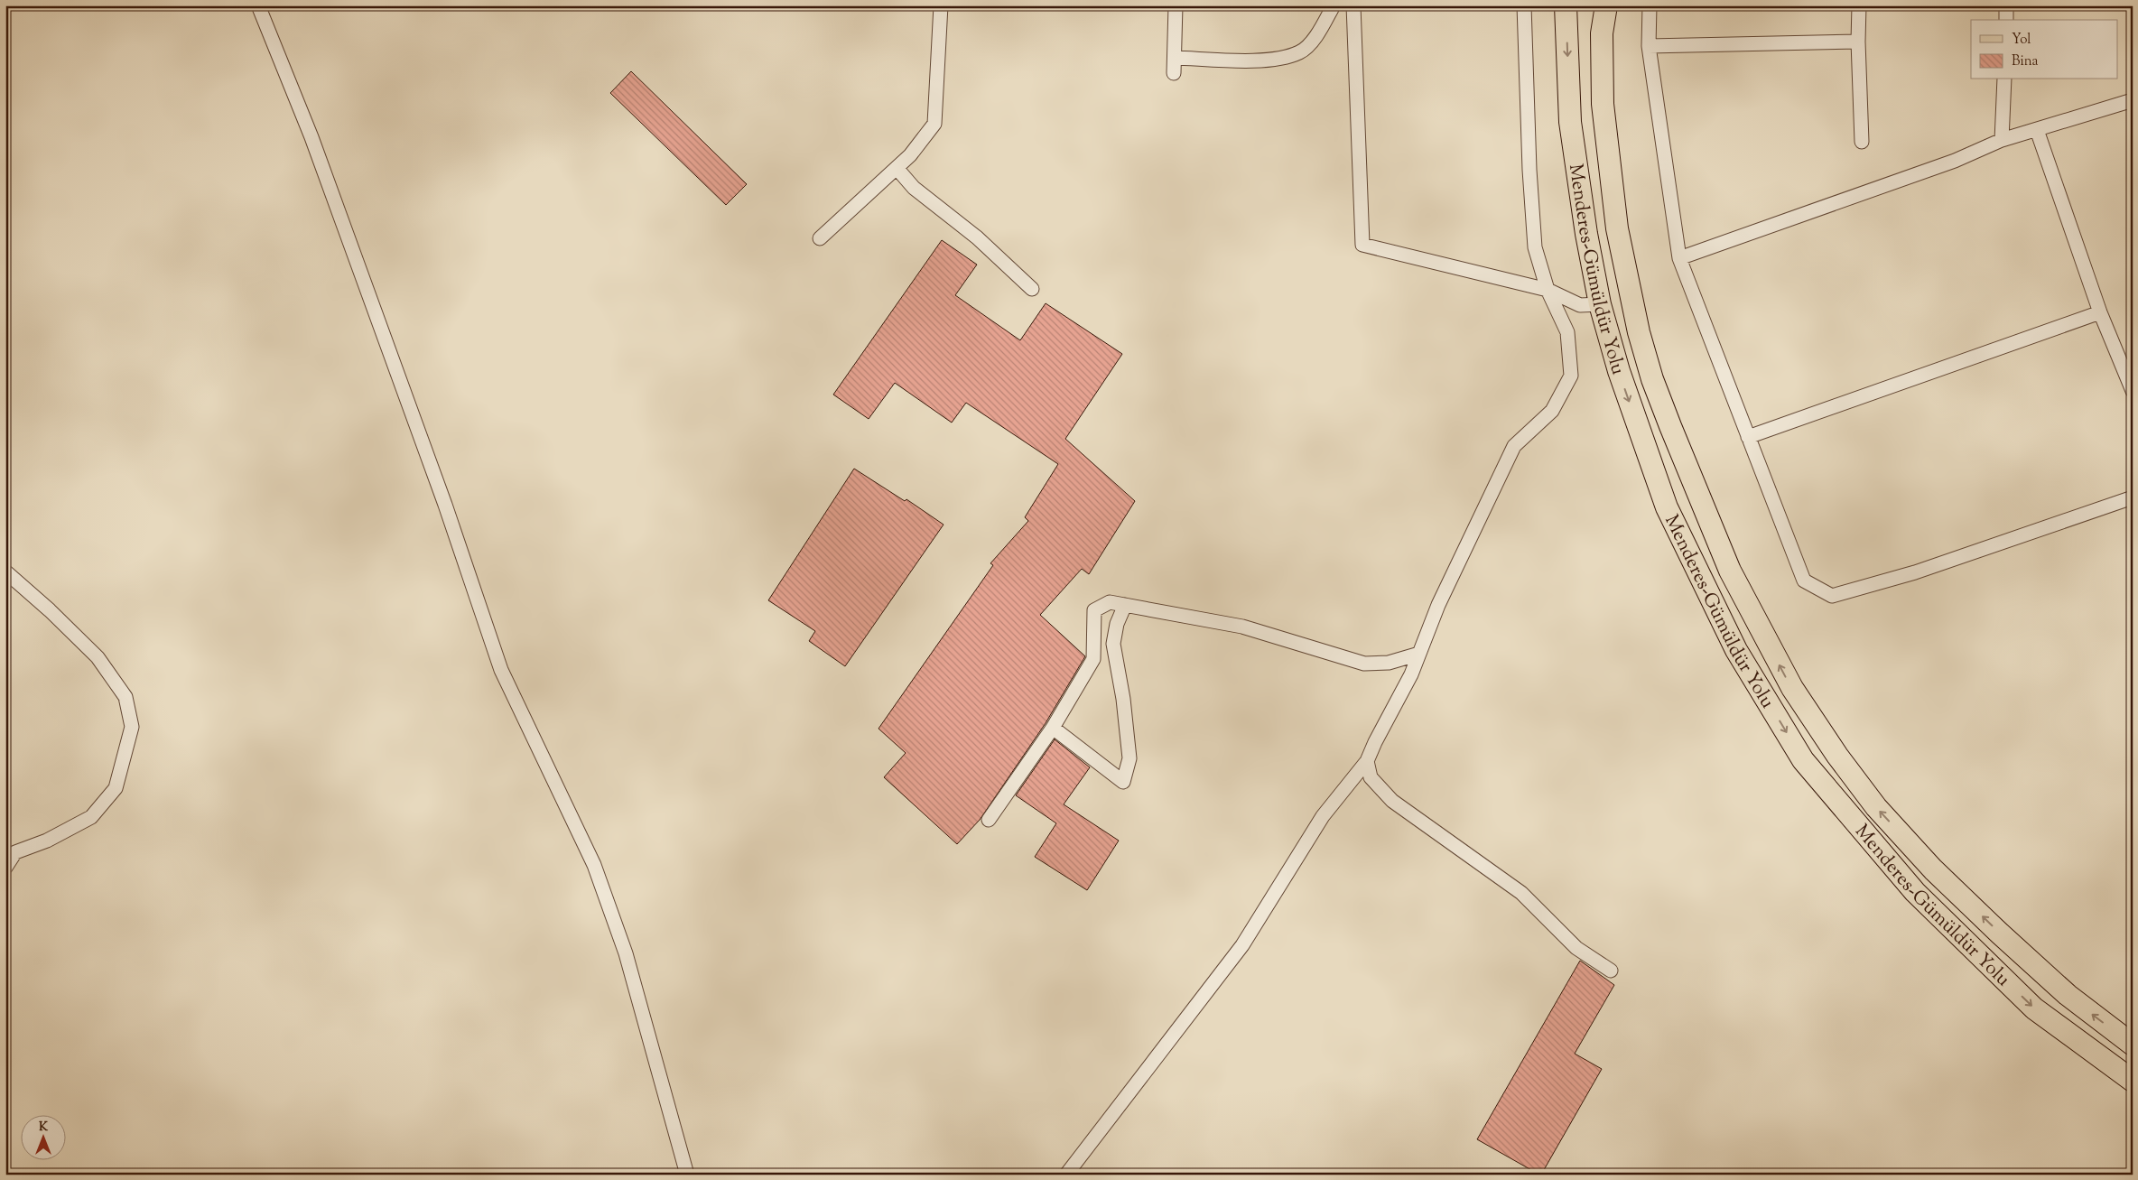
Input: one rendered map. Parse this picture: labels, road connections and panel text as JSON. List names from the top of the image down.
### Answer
{
  "streets": {
    "main road": ["Menderes-Gümüldür Yolu"]
  },
  "legend": ["Yol", "Bina"],
  "north": "top"
}
